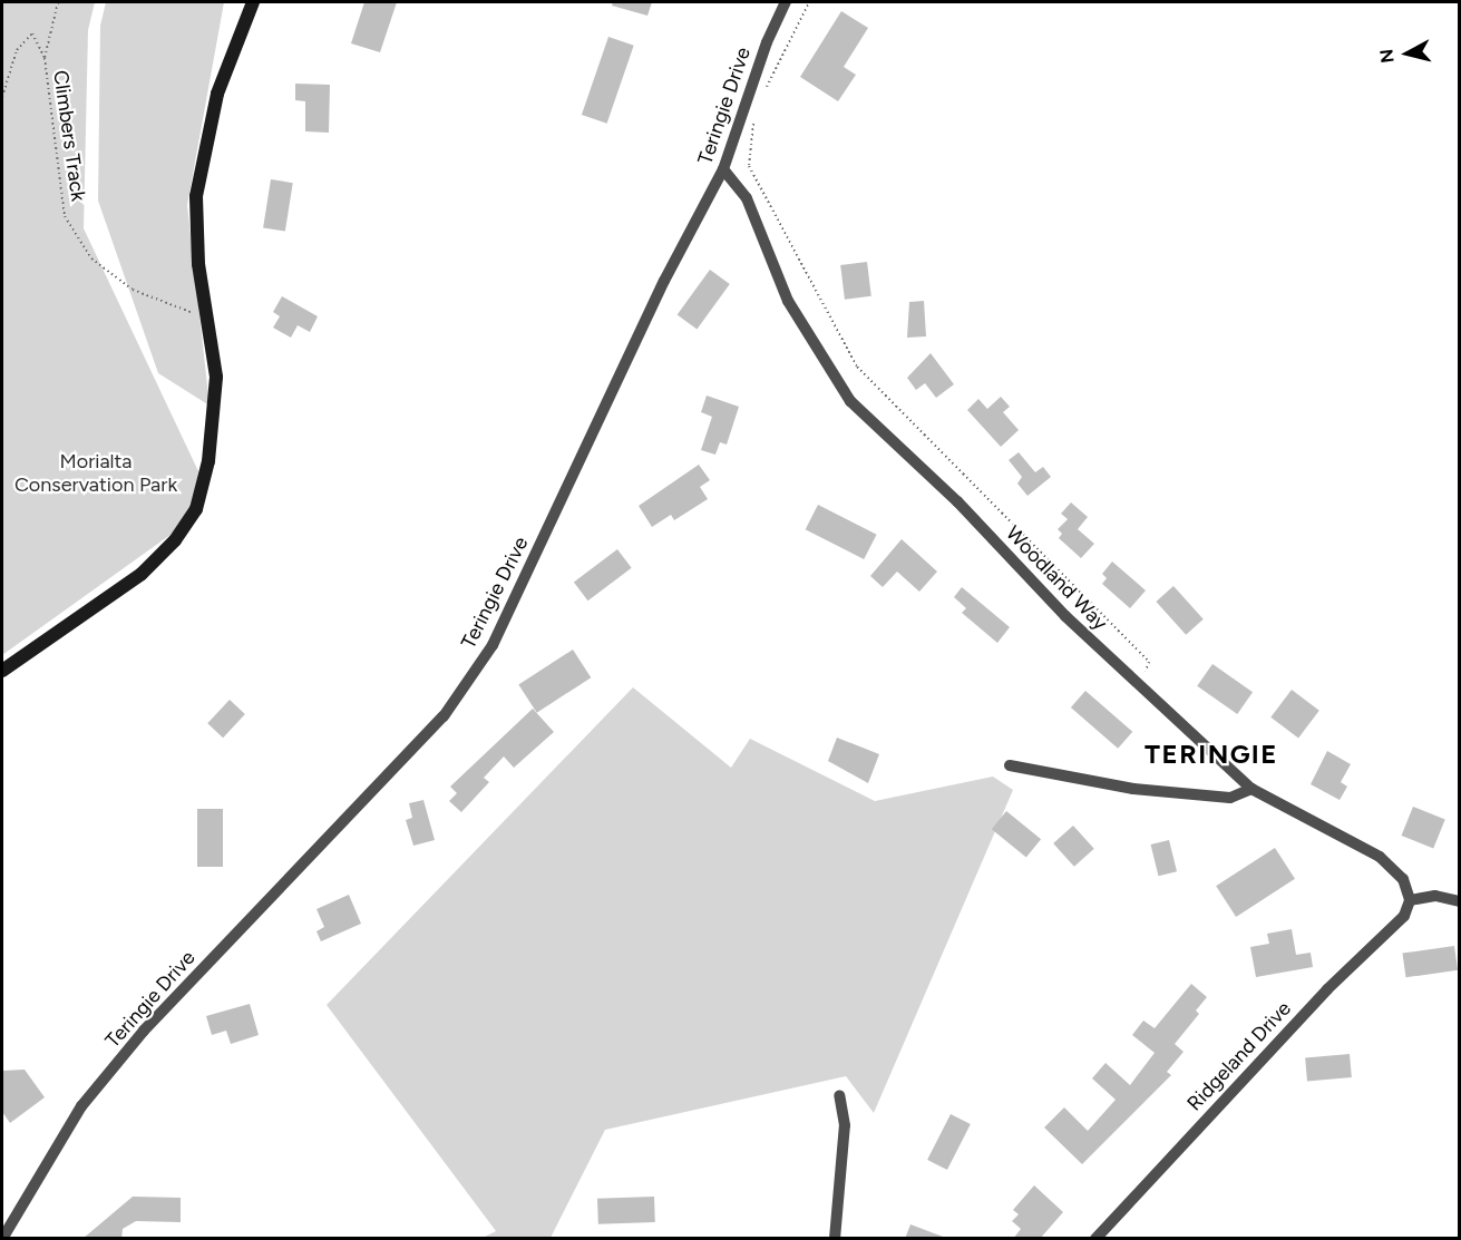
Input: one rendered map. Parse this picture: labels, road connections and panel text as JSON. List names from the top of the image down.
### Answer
{
  "streets": {
    "street": ["Teringie Drive", "Woodland Way", "Ridgeland Drive"],
    "path": ["Climbers Track"]
  },
  "crossings": [
    ["Teringie Drive", "Woodland Way"],
    ["Woodland Way", "Ridgeland Drive"]
  ],
  "districts": ["TERINGIE"],
  "parks": ["Morialta Conservation Park"],
  "north": "left"
}
